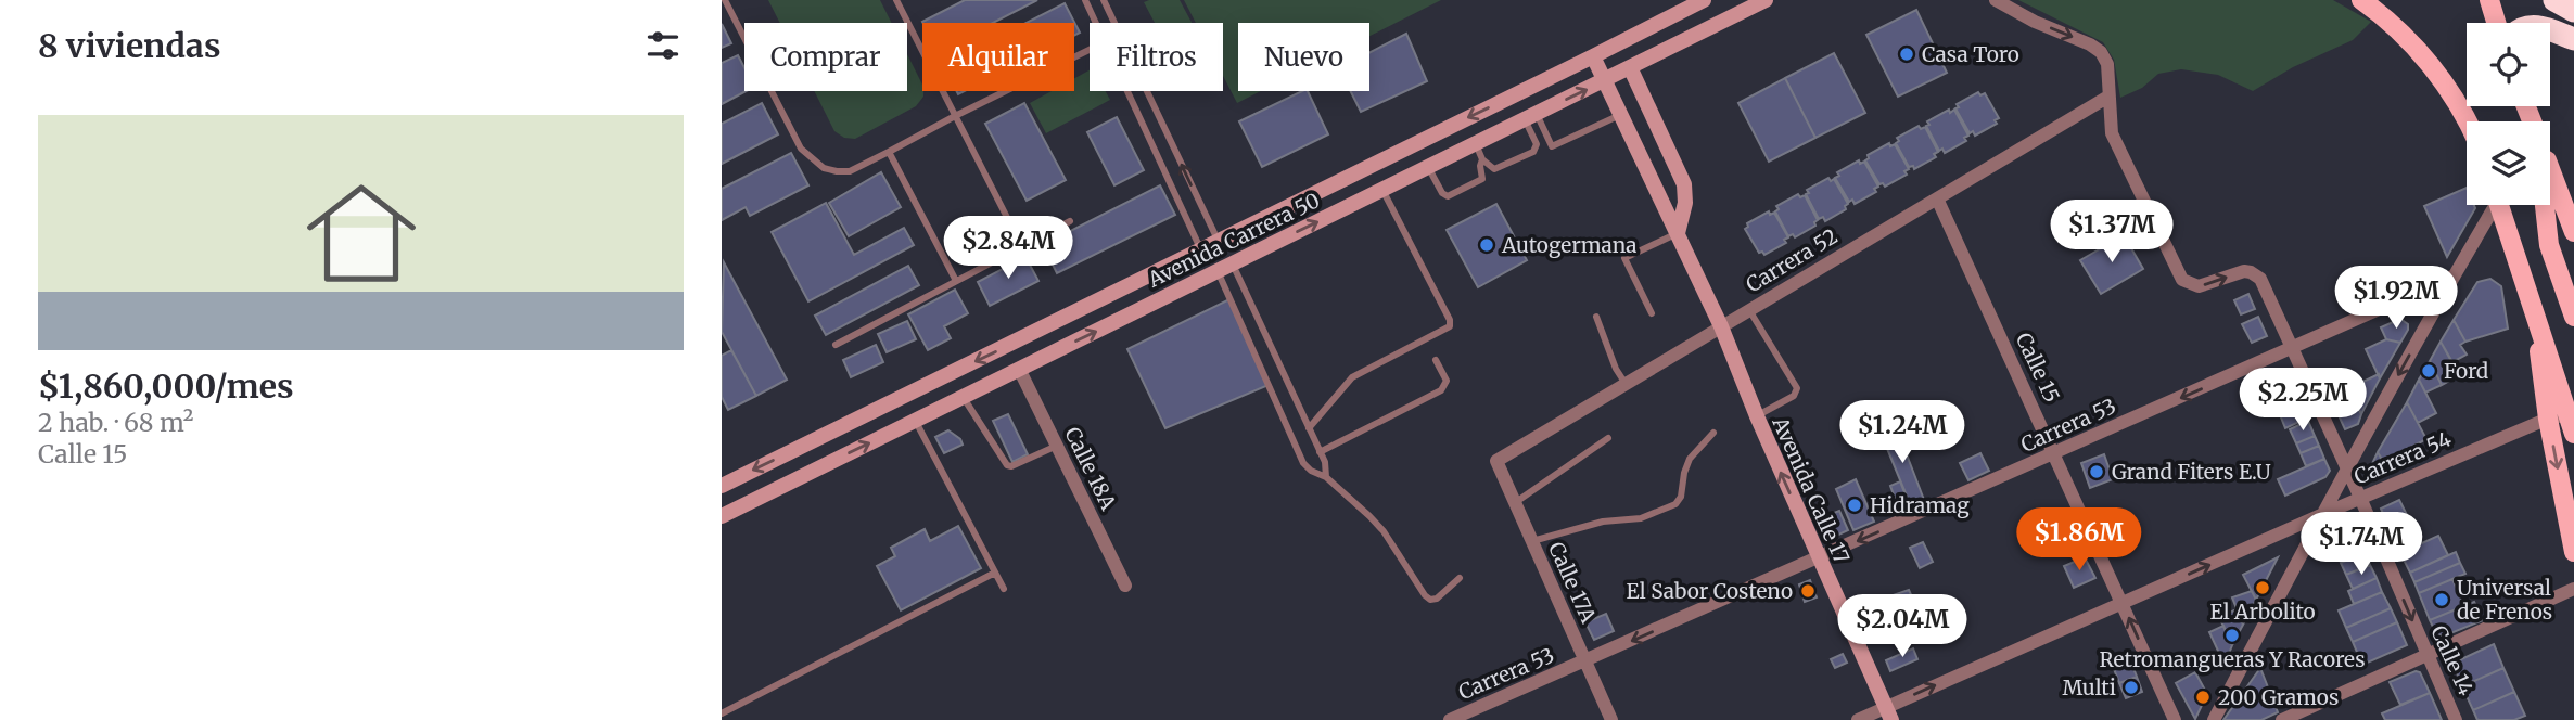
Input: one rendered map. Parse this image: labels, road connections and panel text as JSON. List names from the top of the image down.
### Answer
{
  "streets": {
    "main road": ["Avenida Carrera 50", "Avenida Calle 17"],
    "street": [
      "Carrera 52",
      "Calle 15",
      "Carrera 53",
      "Carrera 54",
      "Calle 18A",
      "Calle 17A",
      "Calle 14"
    ]
  },
  "crossings": [
    ["Avenida Carrera 50", "Calle 18A"],
    ["Avenida Carrera 50", "Avenida Calle 17"],
    ["Carrera 52", "Calle 15"],
    ["Carrera 52", "Avenida Calle 17"],
    ["Carrera 52", "Calle 17A"],
    ["Carrera 52", "Calle 14"],
    ["Calle 15", "Carrera 53"],
    ["Calle 15", "Carrera 54"],
    ["Carrera 53", "Avenida Calle 17"],
    ["Carrera 53", "Calle 17A"],
    ["Carrera 53", "Calle 14"],
    ["Carrera 54", "Avenida Calle 17"],
    ["Carrera 54", "Calle 14"]
  ],
  "one_way": ["Carrera 53", "Carrera 54", "Calle 14"],
  "places": [
    "Casa Toro",
    "Autogermana",
    "Ford",
    "Grand Fiters E.U",
    "Hidramag",
    "El Arbolito",
    "El Sabor Costeno",
    "Universal de Frenos",
    "Retromangueras Y Racores",
    "Multi",
    "200 Gramos"
  ],
  "page": {
    "heading": "8 viviendas",
    "chip": [
      "Comprar",
      "Alquilar",
      "Filtros",
      "Nuevo"
    ],
    "list": [
      {
        "name": "$1,860,000/mes",
        "note": "2 hab. · 68 m² · Calle 15"
      }
    ],
    "price": [
      "$1.37M",
      "$2.84M",
      "$1.92M",
      "$2.25M",
      "$1.24M",
      "$1.86M",
      "$1.74M",
      "$2.04M"
    ]
  }
}
